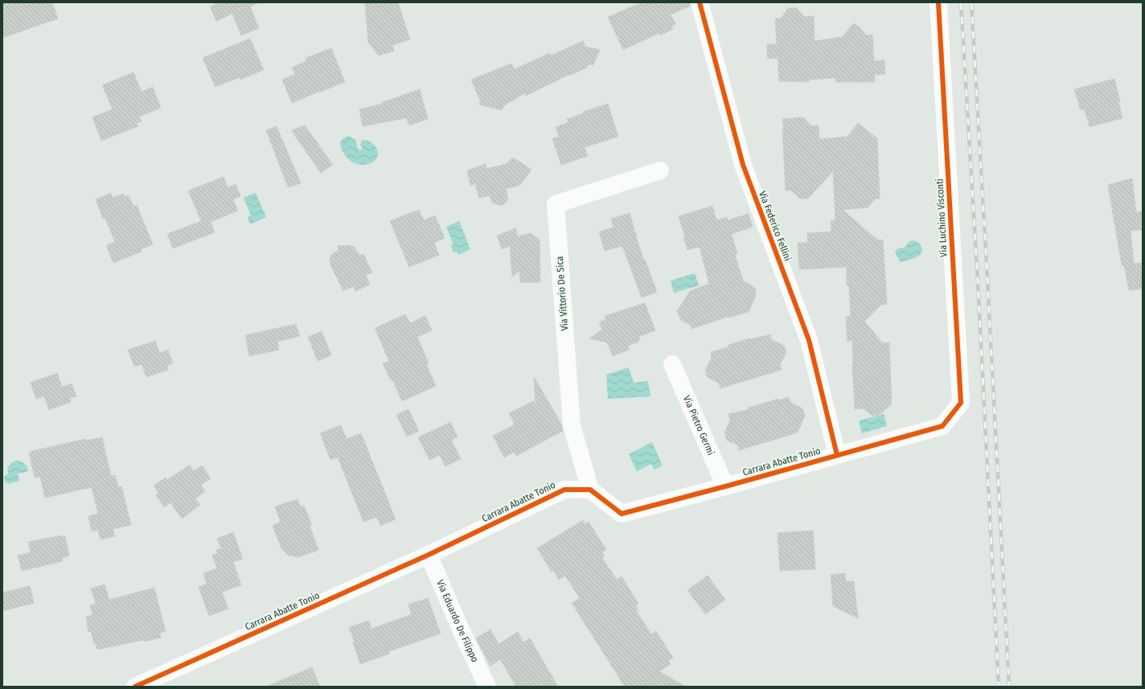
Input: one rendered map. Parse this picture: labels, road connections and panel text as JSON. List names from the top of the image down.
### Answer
{
  "streets": {
    "street": [
      "Via Luchino Visconti",
      "Via Federico Fellini",
      "Via Vittorio De Sica",
      "Via Pietro Germi",
      "Carrara Abatte Tonio",
      "Via Eduardo De Filippo"
    ]
  },
  "crossings": [
    ["Via Luchino Visconti", "Carrara Abatte Tonio"],
    ["Via Federico Fellini", "Carrara Abatte Tonio"],
    ["Via Vittorio De Sica", "Carrara Abatte Tonio"],
    ["Via Pietro Germi", "Carrara Abatte Tonio"],
    ["Carrara Abatte Tonio", "Via Eduardo De Filippo"]
  ]
}
